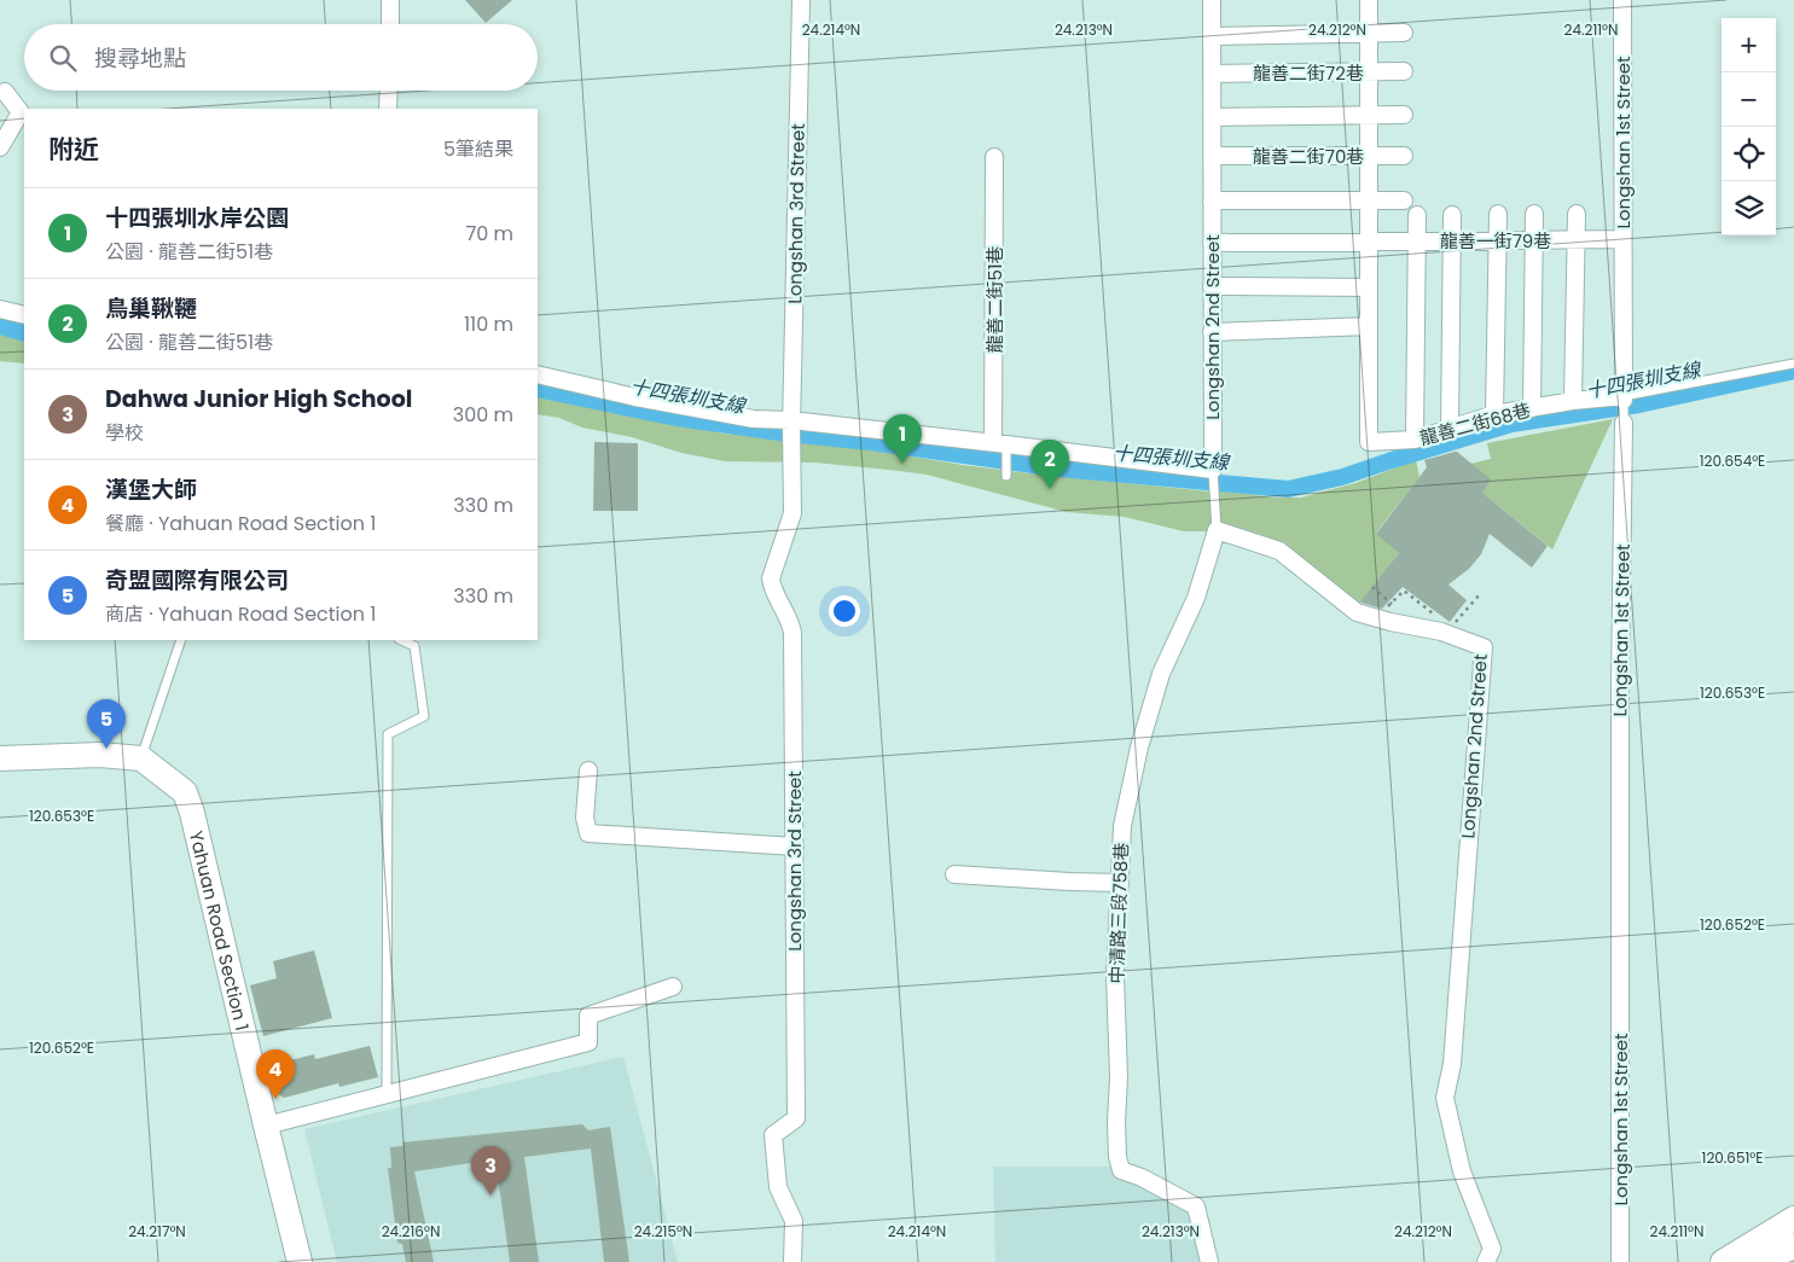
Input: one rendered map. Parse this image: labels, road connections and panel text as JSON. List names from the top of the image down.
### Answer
{
  "streets": {
    "street": [
      "龍善二街72巷",
      "Longshan 1st Street",
      "龍善二街70巷",
      "Longshan 3rd Street",
      "龍善一街79巷",
      "龍善二街51巷",
      "Longshan 2nd Street",
      "龍善二街68巷",
      "中清路三段758巷",
      "Yahuan Road Section 1"
    ]
  },
  "crossings": [
    ["龍善二街72巷", "Longshan 2nd Street"],
    ["龍善二街72巷", "龍善二街68巷"],
    ["Longshan 1st Street", "龍善一街79巷"],
    ["Longshan 1st Street", "龍善二街68巷"],
    ["龍善二街70巷", "Longshan 2nd Street"],
    ["龍善二街70巷", "龍善二街68巷"],
    ["龍善一街79巷", "龍善二街68巷"],
    ["Longshan 2nd Street", "中清路三段758巷"]
  ],
  "water": ["十四張圳支線"],
  "page": {
    "map_buttons": ["+", "−"],
    "search": "搜尋地點",
    "heading": ["附近", "5筆結果"],
    "list": [
      {
        "mark": "1",
        "name": "十四張圳水岸公園",
        "note": "公園 · 龍善二街51巷",
        "value": "70 m"
      },
      {
        "mark": "2",
        "name": "鳥巢鞦韆",
        "note": "公園 · 龍善二街51巷",
        "value": "110 m"
      },
      {
        "mark": "3",
        "name": "Dahwa Junior High School",
        "note": "學校",
        "value": "300 m"
      },
      {
        "mark": "4",
        "name": "漢堡大師",
        "note": "餐廳 · Yahuan Road Section 1",
        "value": "330 m"
      },
      {
        "mark": "5",
        "name": "奇盟國際有限公司",
        "note": "商店 · Yahuan Road Section 1",
        "value": "330 m"
      }
    ],
    "pins": [
      "1",
      "2",
      "5",
      "4",
      "3"
    ]
  },
  "coordinates": [
    "24.214°N",
    "24.213°N",
    "24.212°N",
    "24.211°N",
    "120.654°E",
    "120.653°E",
    "120.652°E",
    "120.651°E",
    "24.217°N",
    "24.216°N",
    "24.215°N"
  ]
}
